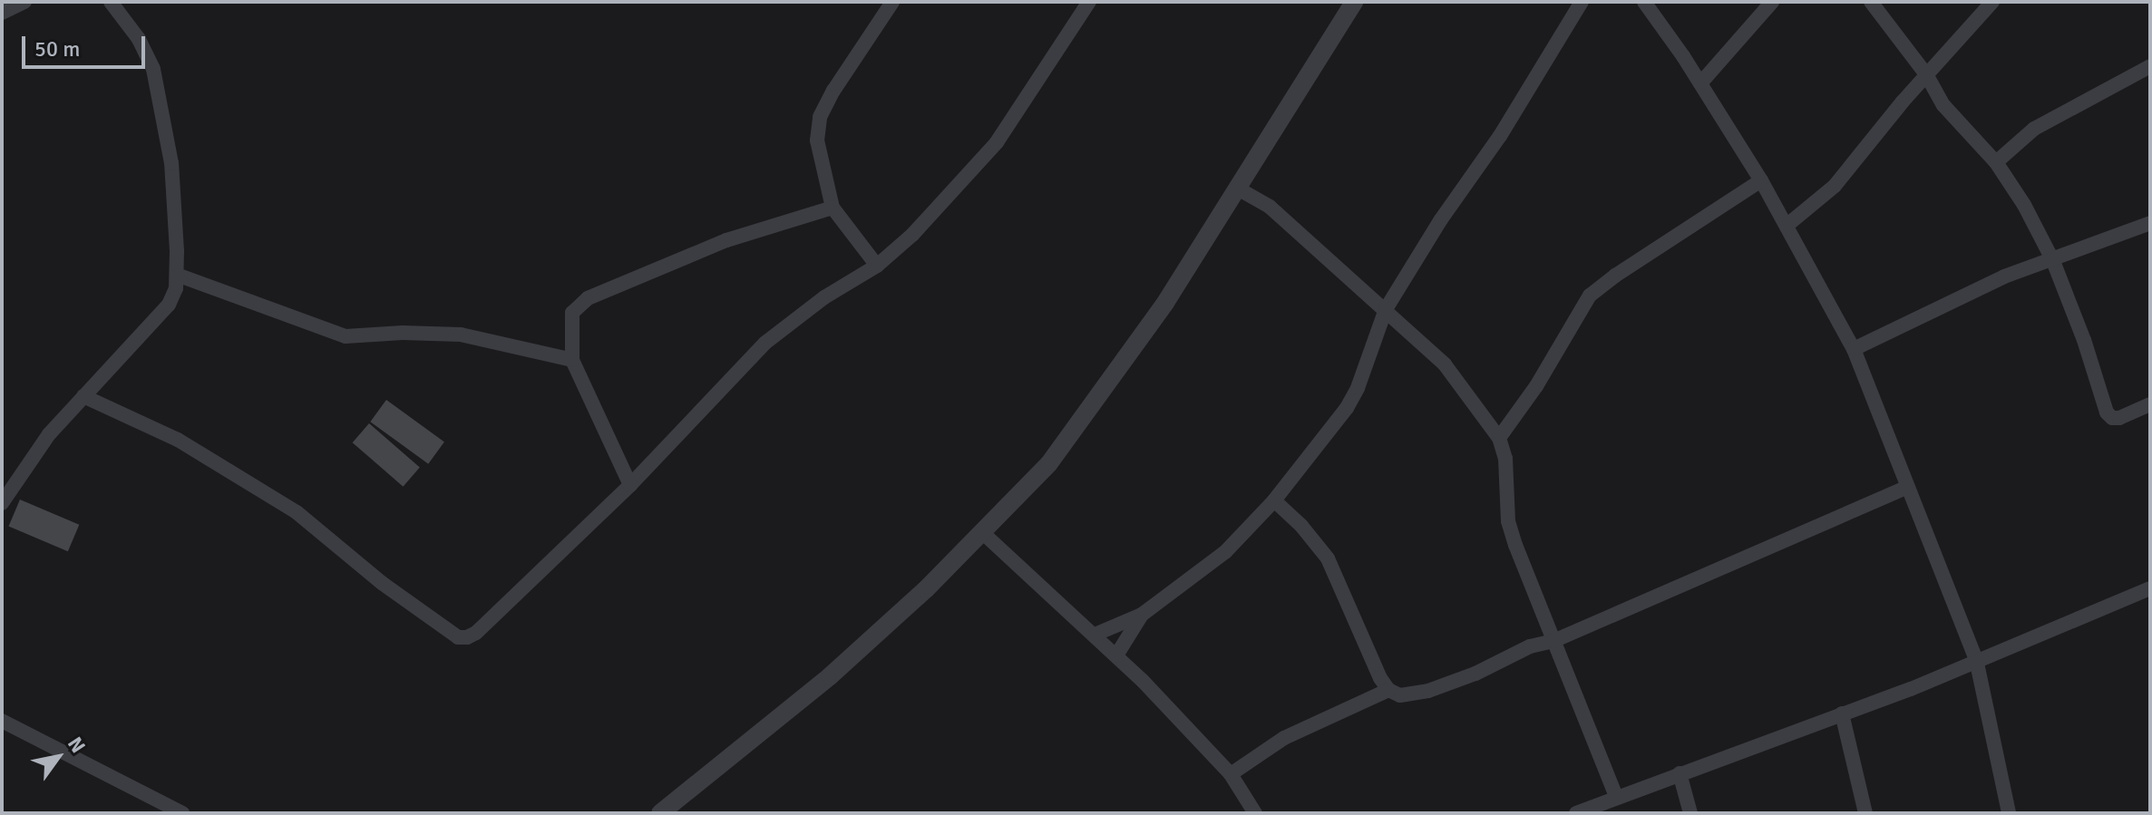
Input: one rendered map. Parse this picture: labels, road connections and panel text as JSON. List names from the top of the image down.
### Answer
{
  "scale_bar": "50 m",
  "north": "top right"
}
